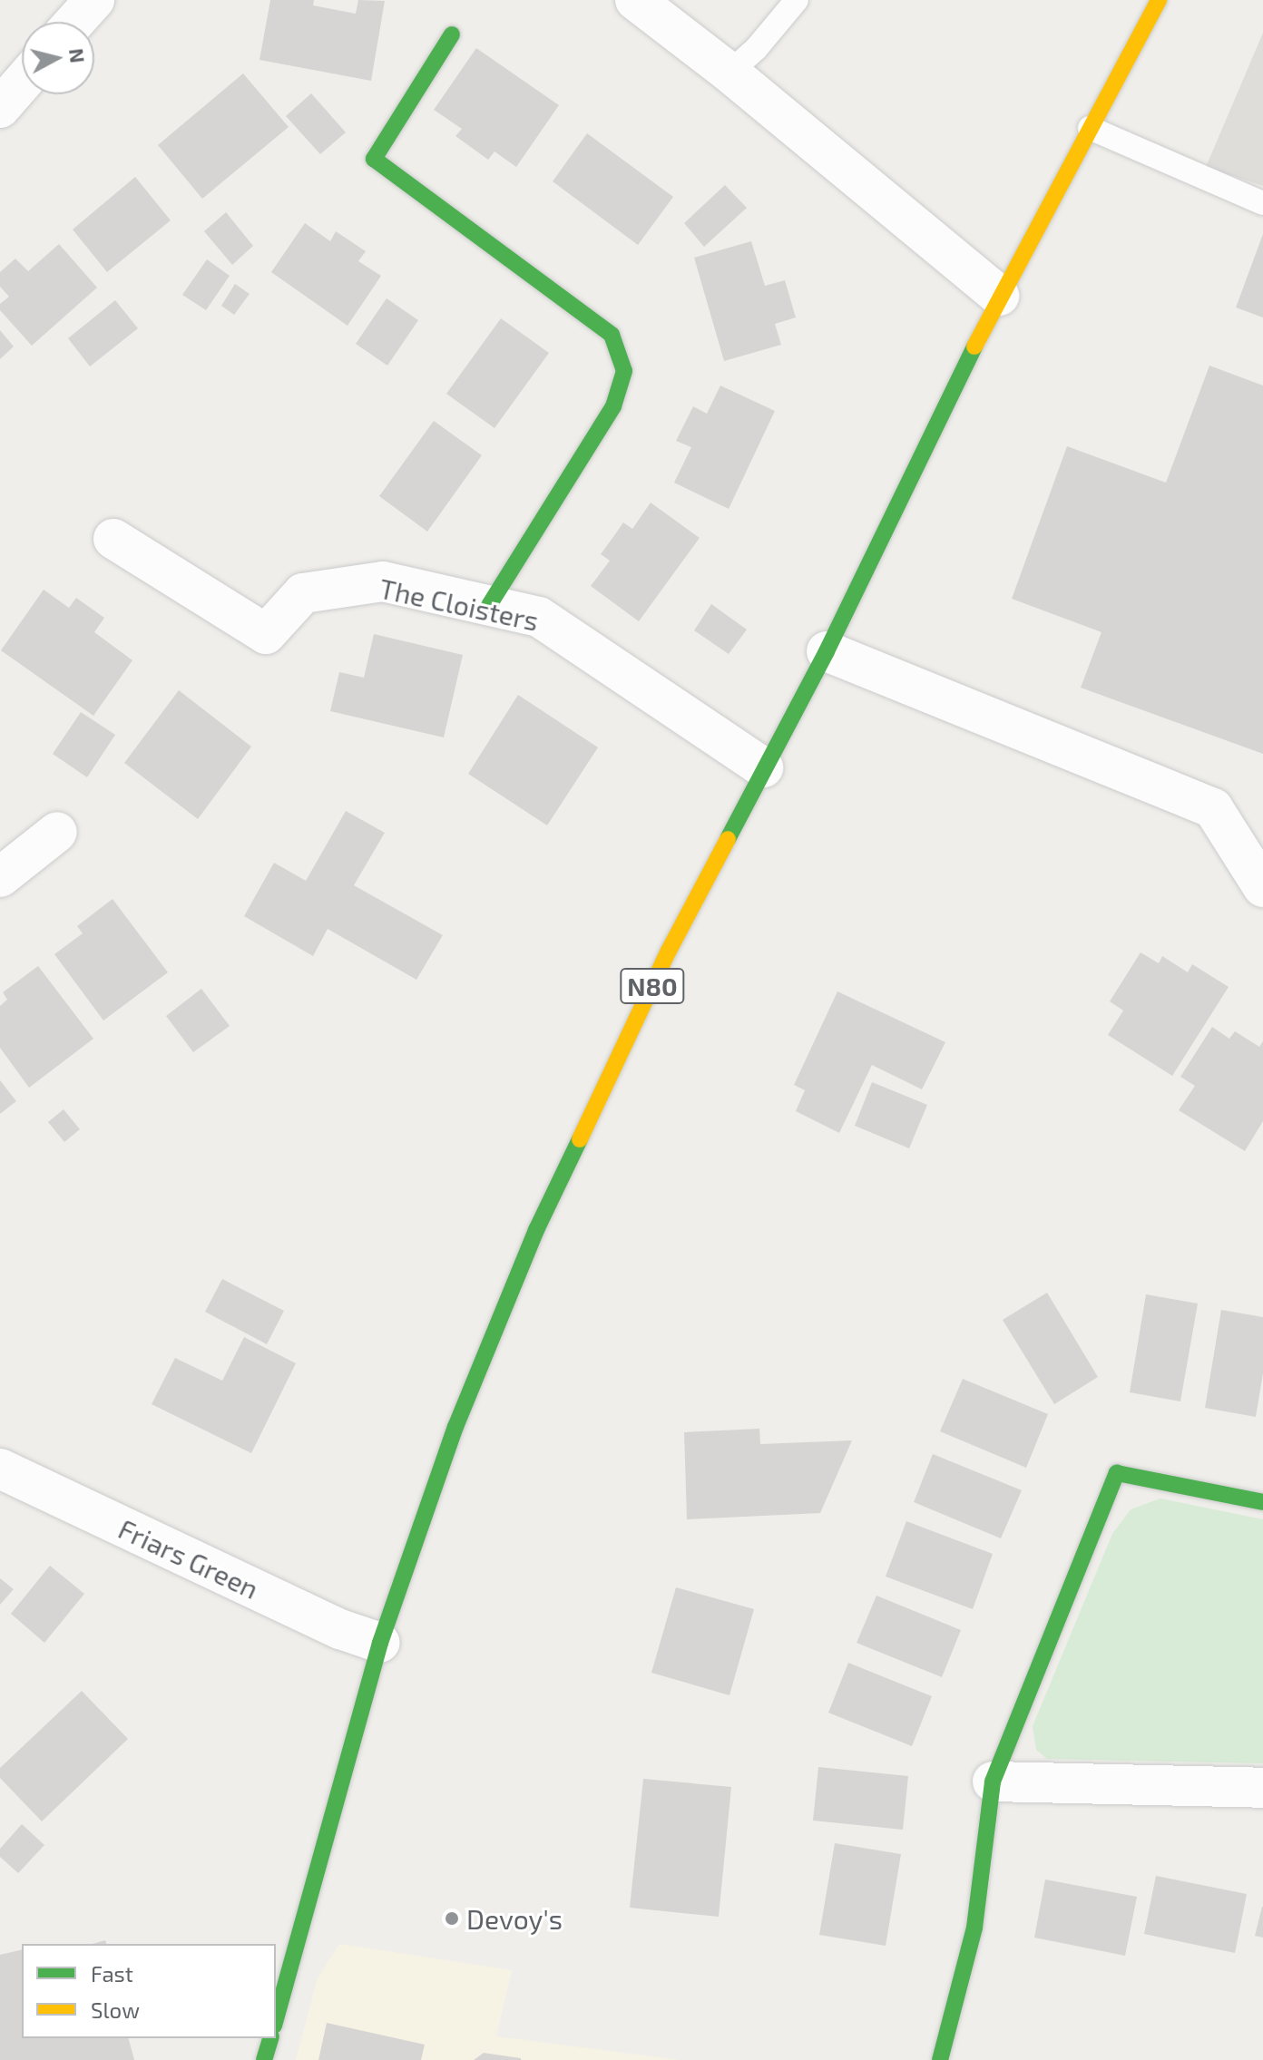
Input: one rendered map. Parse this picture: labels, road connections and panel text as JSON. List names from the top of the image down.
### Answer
{
  "streets": {
    "main road": ["N80"],
    "street": ["The Cloisters", "Friars Green"]
  },
  "crossings": [
    ["The Cloisters", "N80"],
    ["N80", "Friars Green"]
  ],
  "places": ["Devoy's"],
  "legend": ["Fast", "Slow"],
  "north": "right"
}
